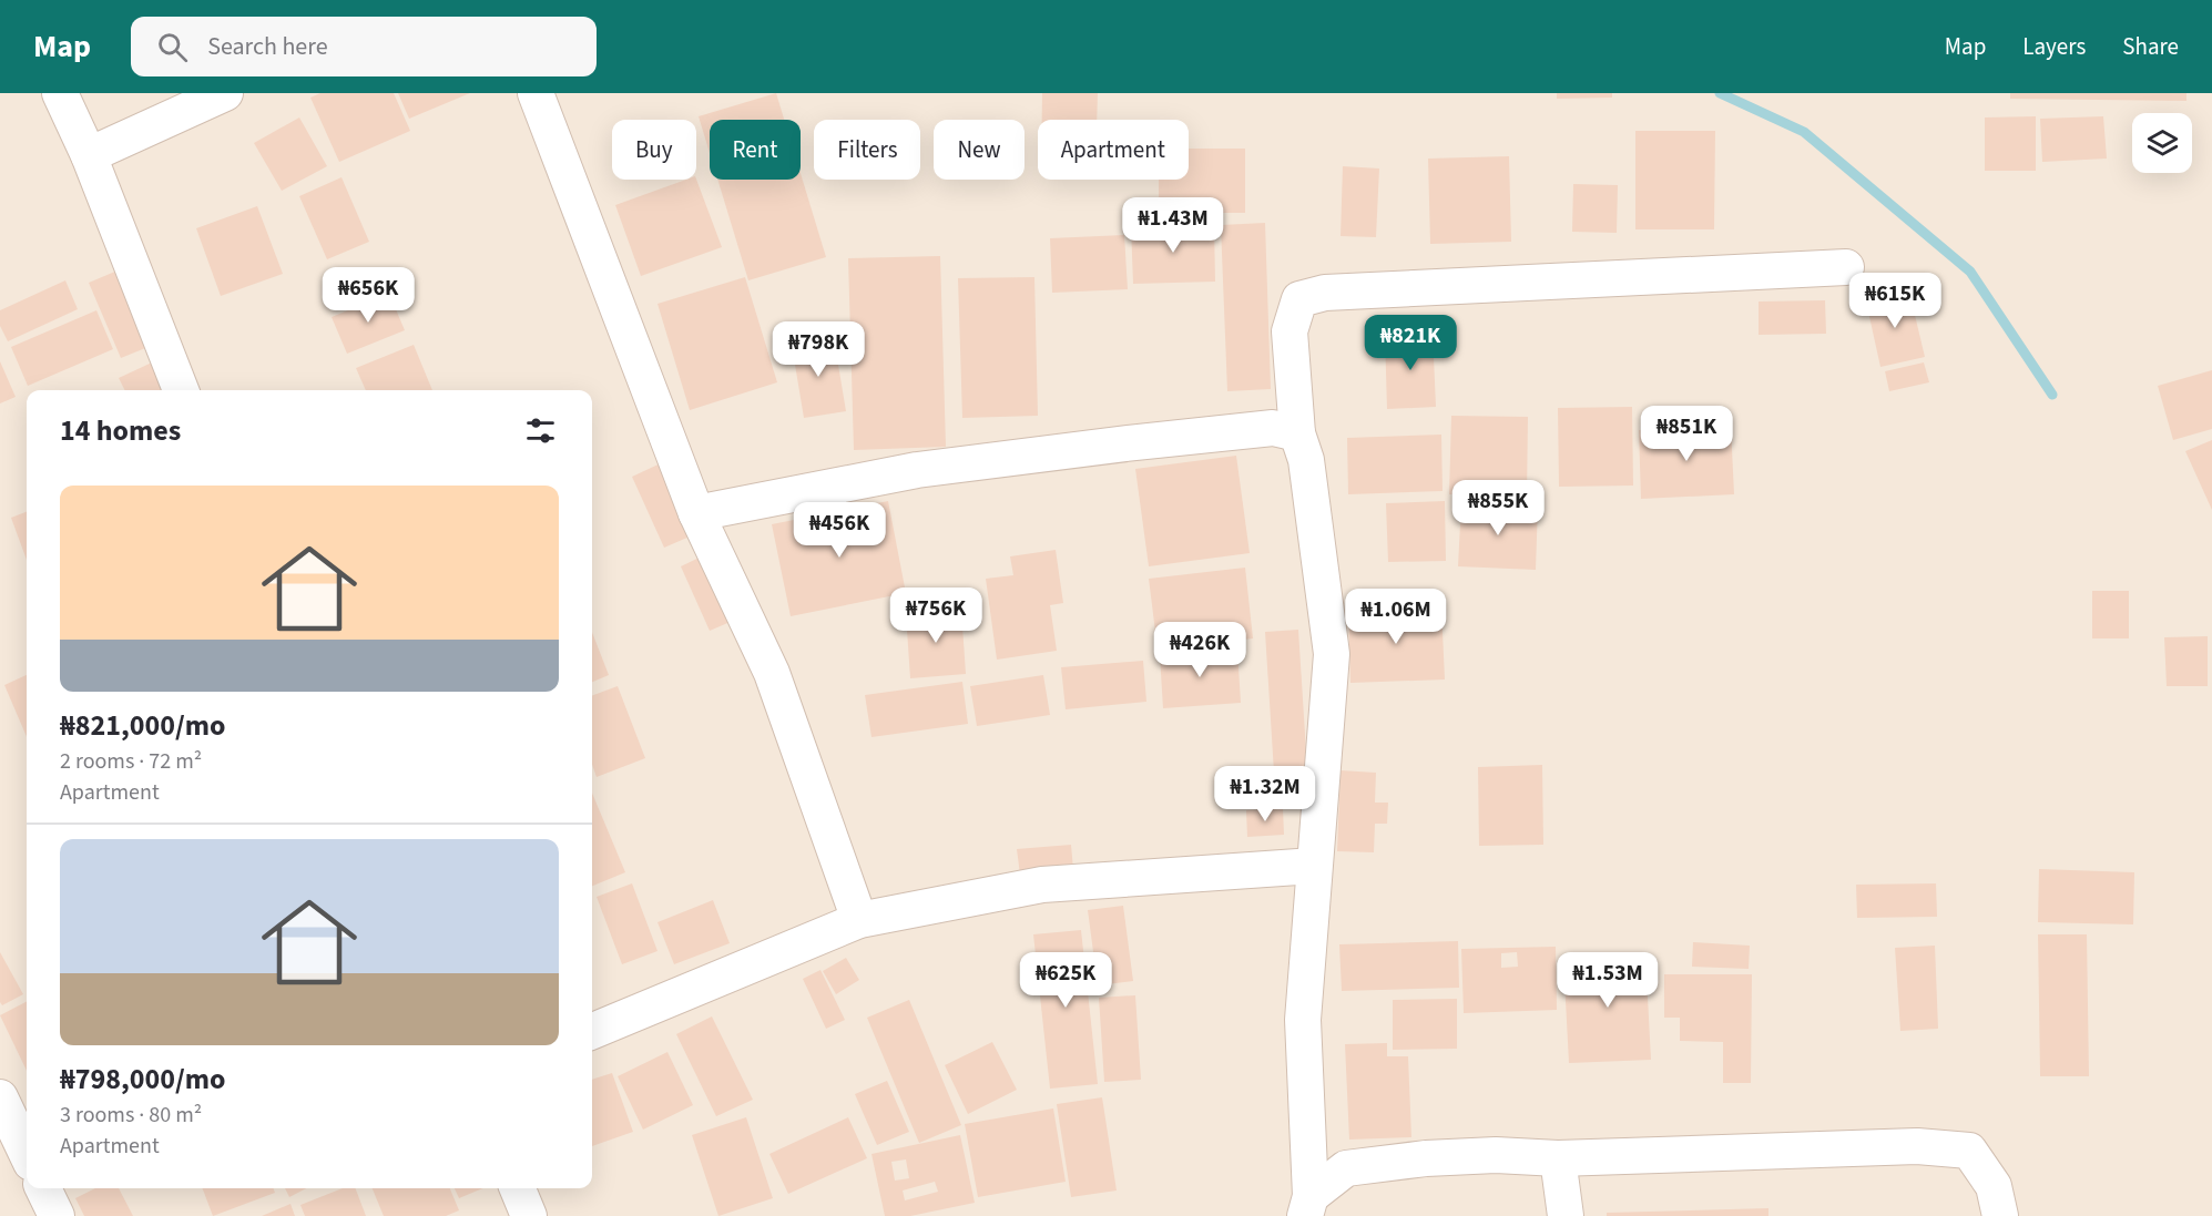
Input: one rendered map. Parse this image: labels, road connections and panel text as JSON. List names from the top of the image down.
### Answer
{
  "page": {
    "header": "Map",
    "search": "Search here",
    "nav": ["Map", "Layers", "Share"],
    "chip": [
      "Buy",
      "Rent",
      "Filters",
      "New",
      "Apartment"
    ],
    "price": [
      "₦1.43M",
      "₦656K",
      "₦615K",
      "₦821K",
      "₦798K",
      "₦851K",
      "₦855K",
      "₦456K",
      "₦756K",
      "₦1.06M",
      "₦426K",
      "₦1.32M",
      "₦625K",
      "₦1.53M"
    ],
    "heading": "14 homes",
    "list": [
      {
        "name": "₦821,000/mo",
        "note": "2 rooms · 72 m² · Apartment"
      },
      {
        "name": "₦798,000/mo",
        "note": "3 rooms · 80 m² · Apartment"
      }
    ]
  }
}
